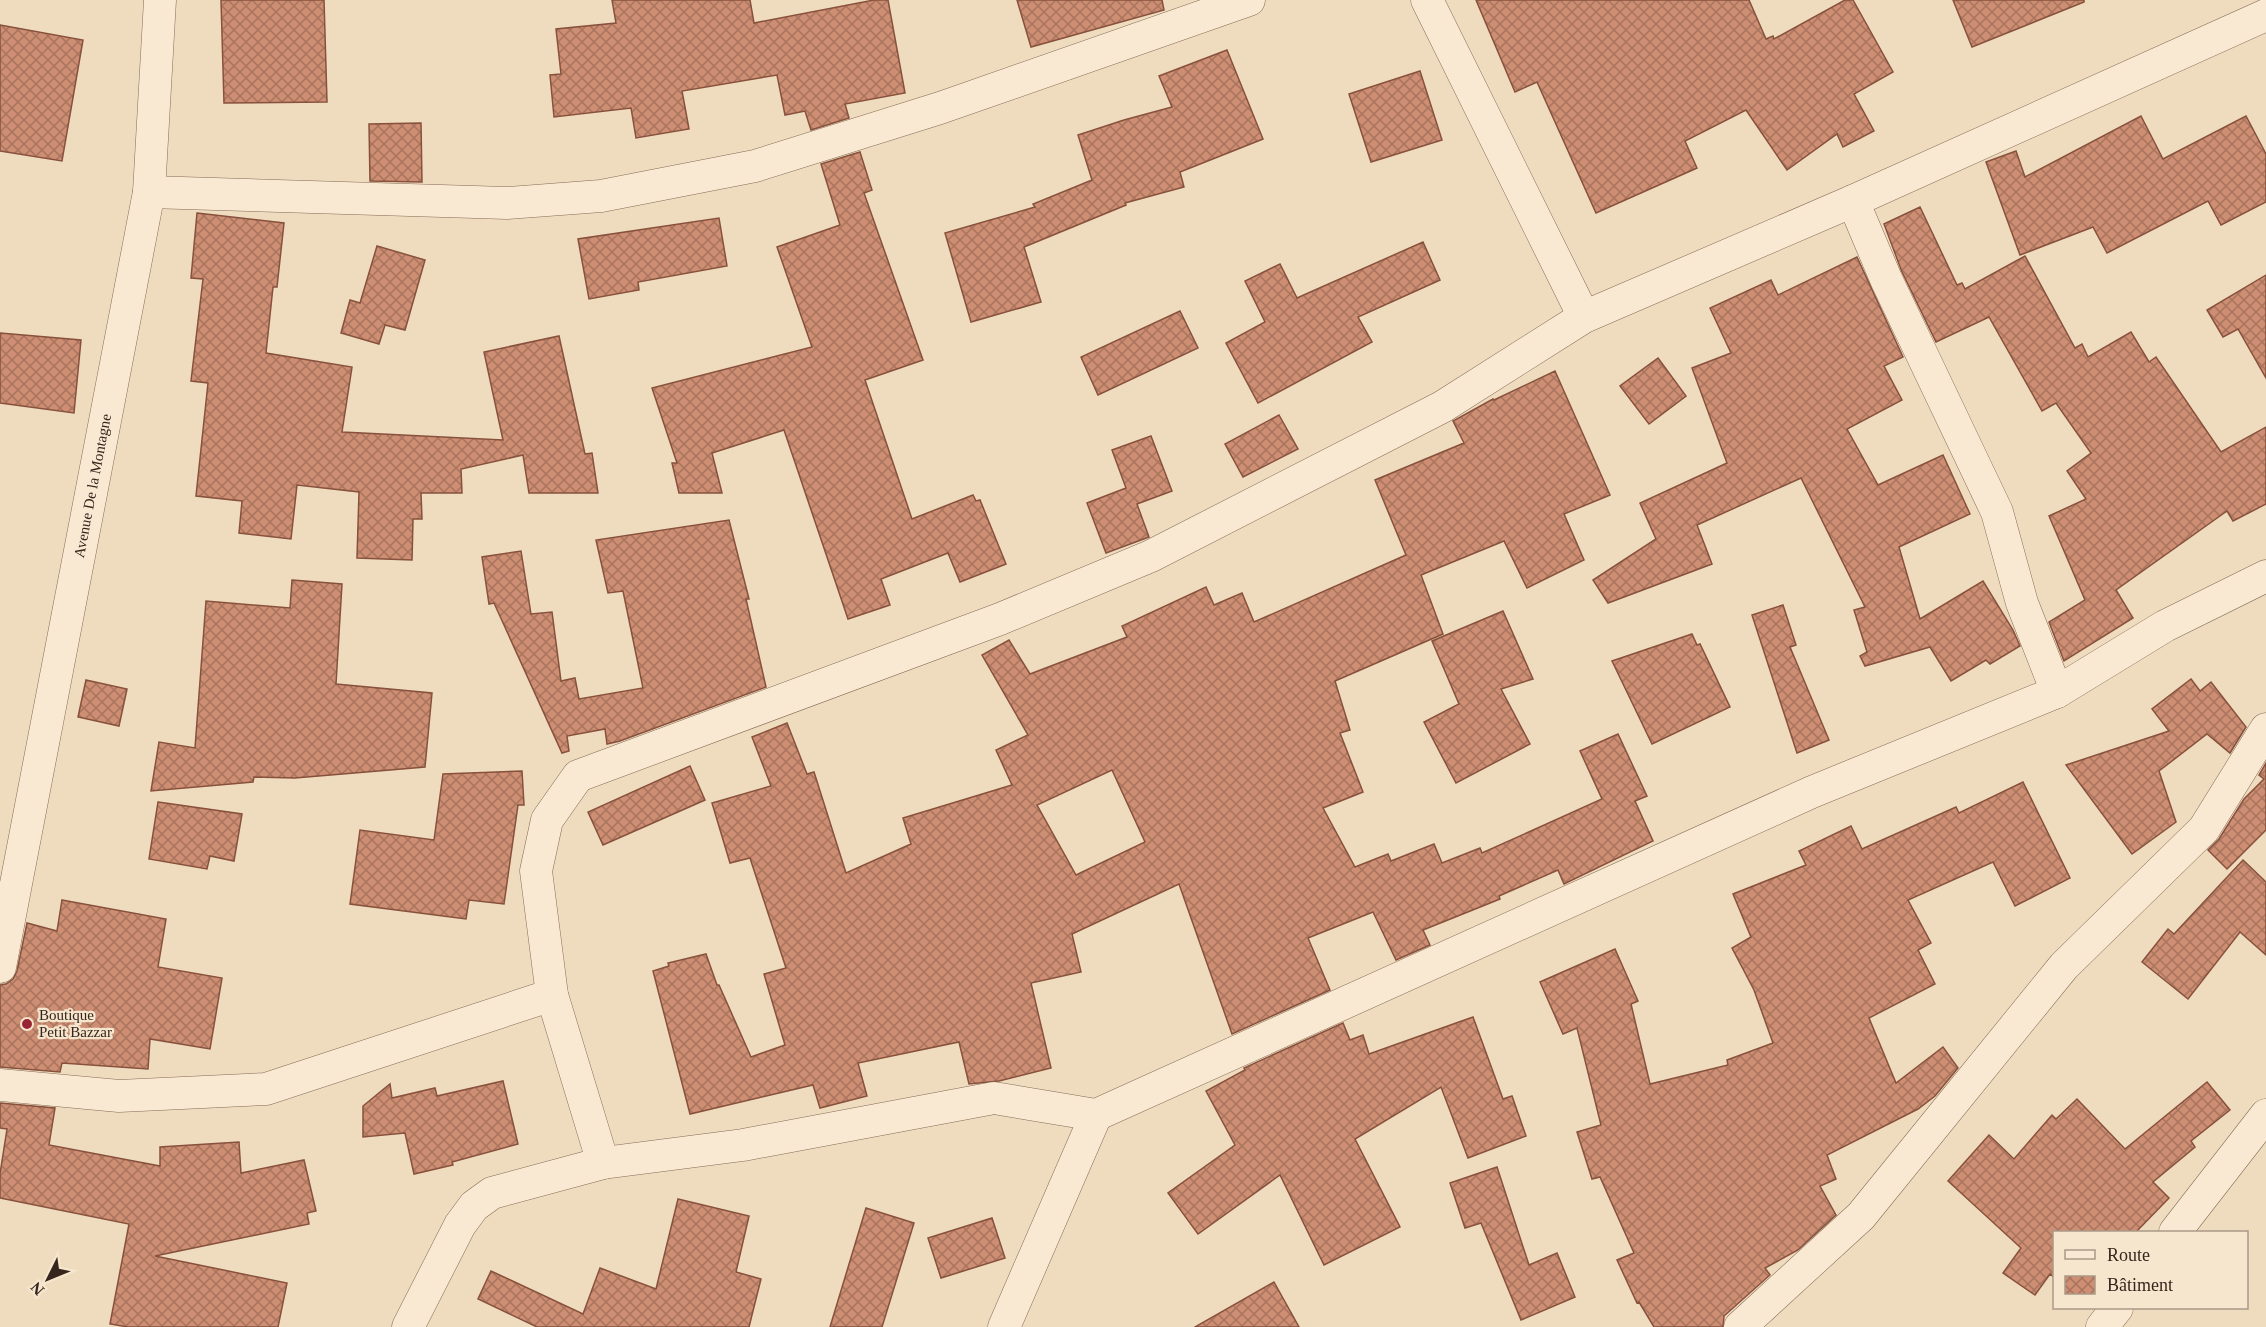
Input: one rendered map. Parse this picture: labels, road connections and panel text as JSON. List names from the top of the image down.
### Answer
{
  "streets": {
    "street": ["Avenue De la Montagne"]
  },
  "places": ["Boutique Petit Bazzar"],
  "legend": ["Route", "Bâtiment"],
  "north": "bottom left"
}
